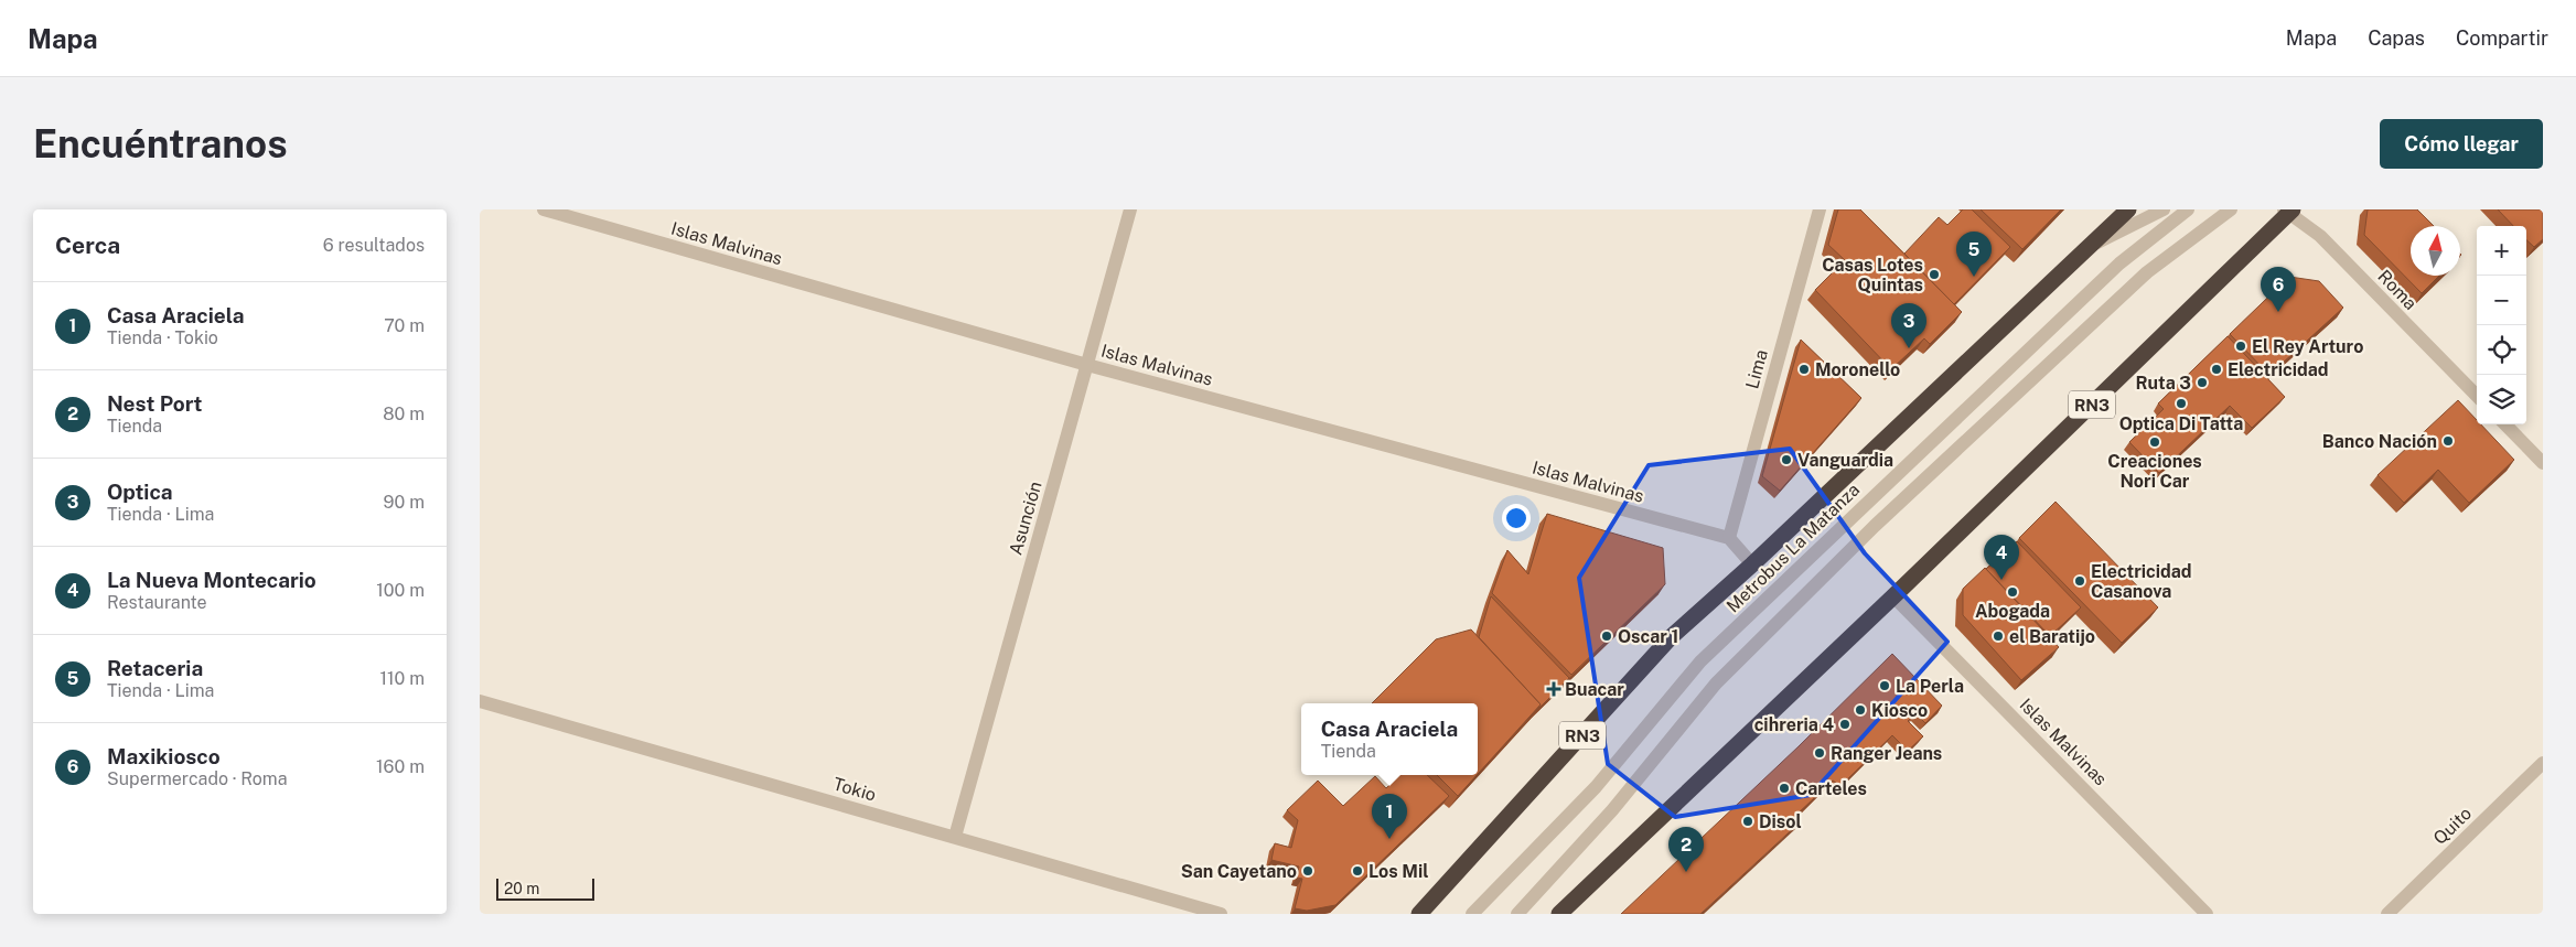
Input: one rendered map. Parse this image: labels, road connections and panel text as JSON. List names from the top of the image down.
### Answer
{
  "streets": {
    "highway": ["RN3"],
    "street": [
      "Islas Malvinas",
      "Roma",
      "Lima",
      "Asunción",
      "Metrobus La Matanza",
      "Tokio",
      "Quito"
    ]
  },
  "crossings": [
    ["Islas Malvinas", "Lima"],
    ["Islas Malvinas", "RN3"],
    ["Islas Malvinas", "Asunción"],
    ["Roma", "RN3"],
    ["Asunción", "Tokio"]
  ],
  "places": {
    "other": [
      "Casas Lotes Quintas",
      "El Rey Arturo",
      "Moronello",
      "Electricidad",
      "Ruta 3",
      "Optica Di Tatta",
      "Banco Nación",
      "Creaciones Nori Car",
      "Vanguardia",
      "Electricidad Casanova",
      "Abogada",
      "Oscar 1",
      "el Baratijo",
      "La Perla",
      "Kiosco",
      "cihreria 4",
      "Ranger Jeans",
      "Carteles",
      "Disol",
      "San Cayetano",
      "Los Mil"
    ],
    "health": ["Buacar"]
  },
  "scale_bar": "20 m",
  "north": "top",
  "page": {
    "header": "Mapa",
    "nav": ["Mapa", "Capas", "Compartir"],
    "buttons": "Cómo llegar",
    "title": "Encuéntranos",
    "heading": ["Cerca", "6 resultados"],
    "map_buttons": ["+", "−"],
    "pins": [
      "5",
      "6",
      "3",
      "4",
      "1",
      "2"
    ],
    "list": [
      {
        "mark": "1",
        "name": "Casa Araciela",
        "note": "Tienda · Tokio",
        "value": "70 m"
      },
      {
        "mark": "2",
        "name": "Nest Port",
        "note": "Tienda",
        "value": "80 m"
      },
      {
        "mark": "3",
        "name": "Optica",
        "note": "Tienda · Lima",
        "value": "90 m"
      },
      {
        "mark": "4",
        "name": "La Nueva Montecario",
        "note": "Restaurante",
        "value": "100 m"
      },
      {
        "mark": "5",
        "name": "Retaceria",
        "note": "Tienda · Lima",
        "value": "110 m"
      },
      {
        "mark": "6",
        "name": "Maxikiosco",
        "note": "Supermercado · Roma",
        "value": "160 m"
      }
    ],
    "popup": ["Casa Araciela", "Tienda"],
    "scale": "20 m"
  }
}
